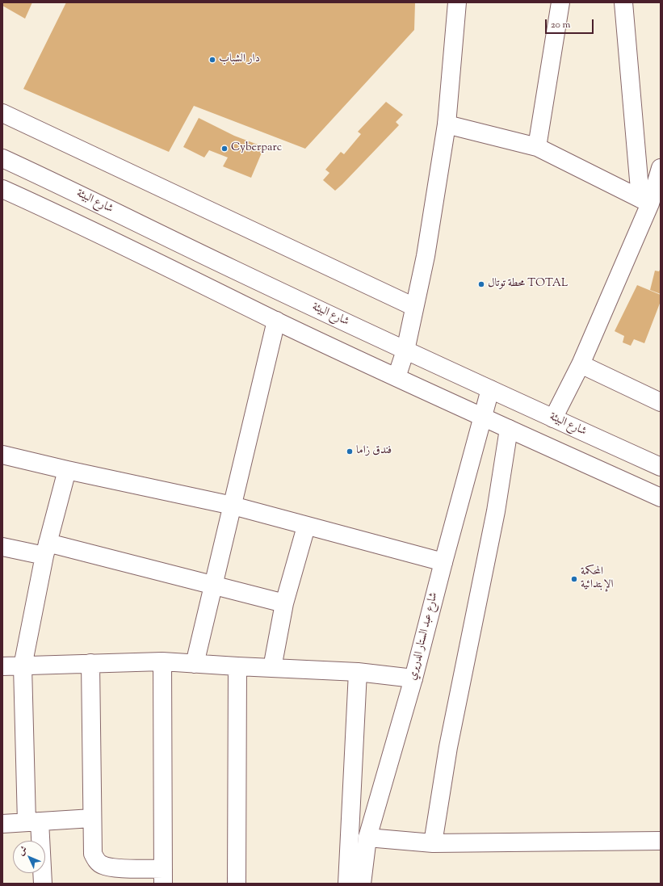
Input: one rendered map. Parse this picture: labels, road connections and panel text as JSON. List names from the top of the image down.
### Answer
{
  "streets": {
    "street": ["شارع البيئة", "شارع عبد الستار الدريري"]
  },
  "crossings": [
    ["شارع البيئة", "شارع عبد الستار الدريري"]
  ],
  "places": [
    "دار الشباب",
    "Cyberparc",
    "محطة توتال TOTAL",
    "فندق زاما",
    "المحكمة الإبتدائية"
  ],
  "scale_bar": "20 m",
  "north": "top left"
}
